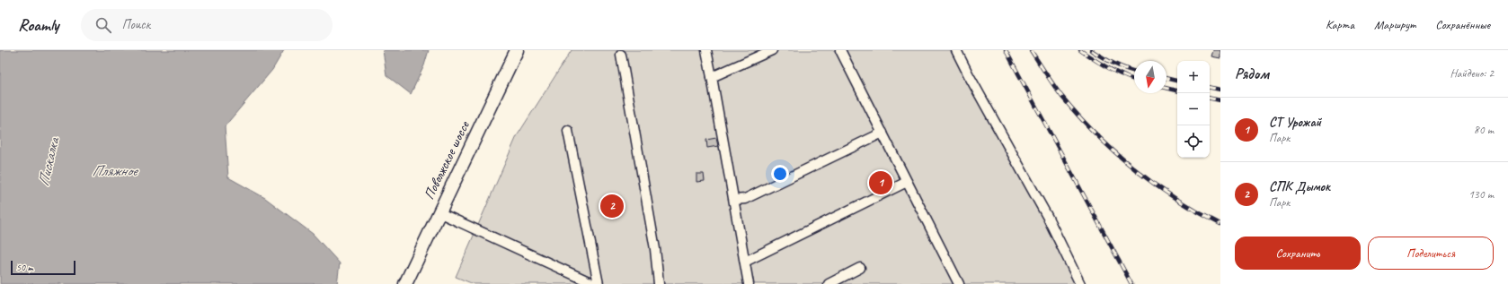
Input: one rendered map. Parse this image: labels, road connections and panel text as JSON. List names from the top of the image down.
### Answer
{
  "streets": {
    "main road": ["Поволжское шоссе"]
  },
  "water": ["Пискалка", "Пляжное"],
  "scale_bar": "50 m",
  "north": "bottom",
  "page": {
    "header": "Roamly",
    "search": "Поиск",
    "nav": ["Карта", "Маршрут", "Сохранённые"],
    "heading": ["Рядом", "Найдено: 2"],
    "map_buttons": ["+", "−"],
    "list": [
      {
        "mark": "1",
        "name": "СТ Урожай",
        "note": "Парк",
        "value": "80 m"
      },
      {
        "mark": "2",
        "name": "СПК Дымок",
        "note": "Парк",
        "value": "130 m"
      }
    ],
    "pins": ["1", "2"],
    "buttons": ["Сохранить", "Поделиться"],
    "scale": "50 m"
  }
}
